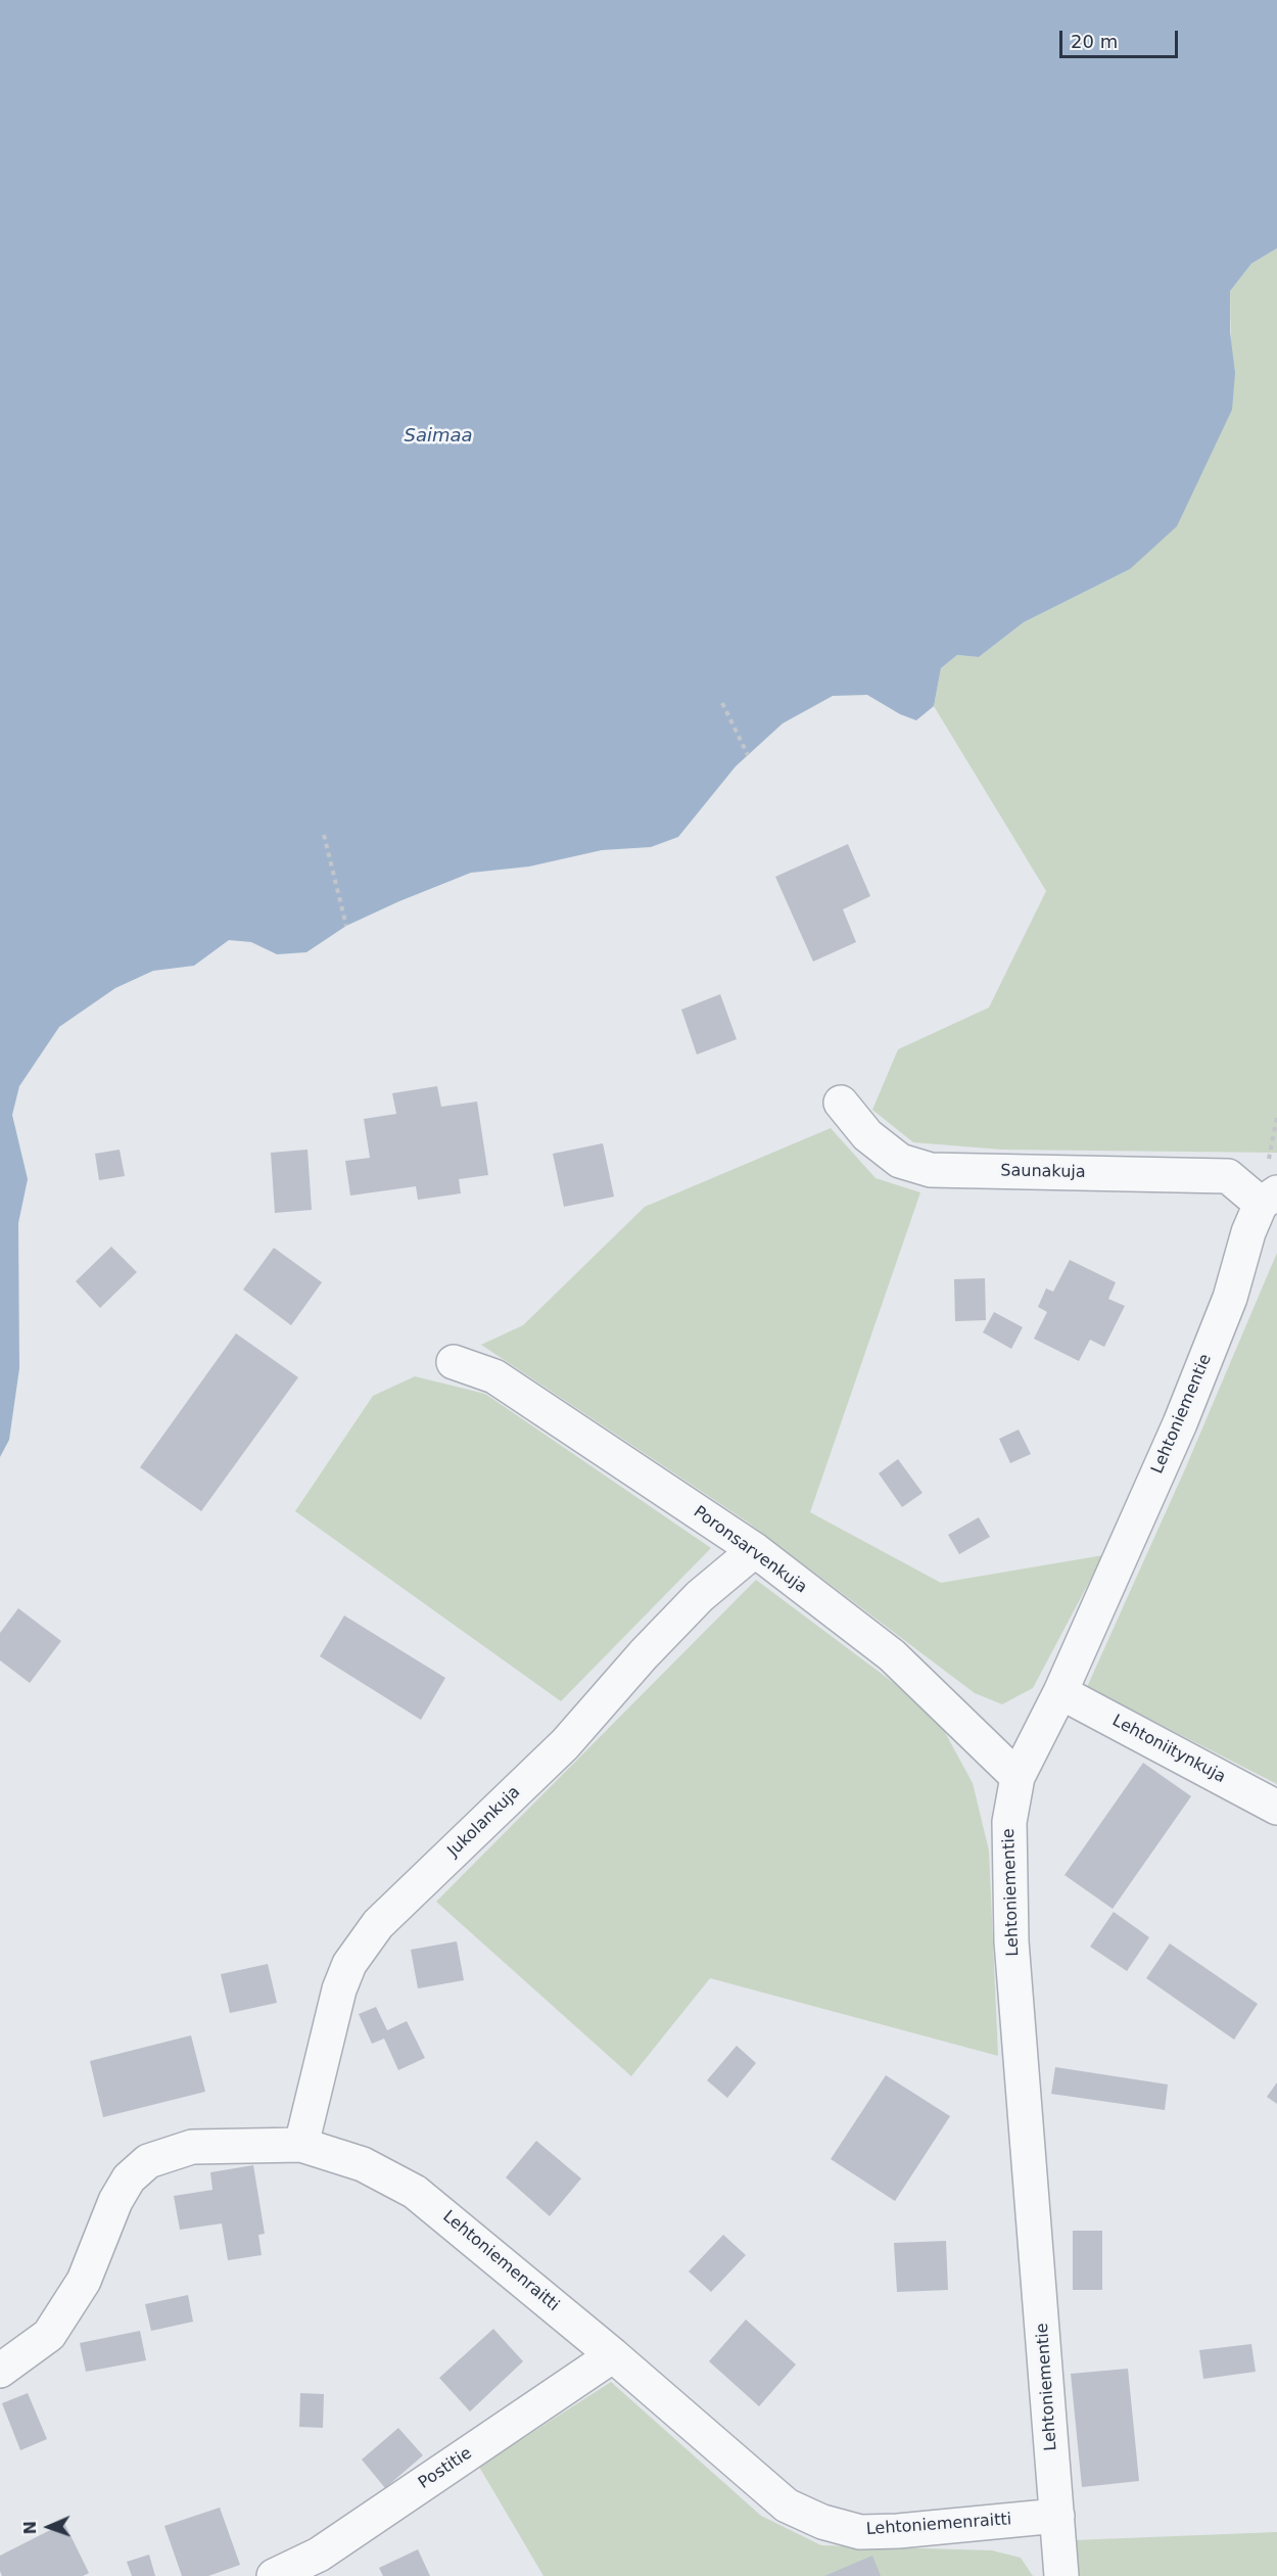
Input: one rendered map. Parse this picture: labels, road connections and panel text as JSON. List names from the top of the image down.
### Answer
{
  "streets": {
    "street": [
      "Saunakuja",
      "Lehtoniementie",
      "Poronsarvenkuja",
      "Lehtoniitynkuja",
      "Jukolankuja",
      "Lehtoniemenraitti",
      "Postitie"
    ]
  },
  "crossings": [
    ["Saunakuja", "Lehtoniementie"],
    ["Lehtoniementie", "Poronsarvenkuja"],
    ["Lehtoniementie", "Lehtoniitynkuja"],
    ["Lehtoniementie", "Lehtoniemenraitti"],
    ["Poronsarvenkuja", "Jukolankuja"],
    ["Jukolankuja", "Lehtoniemenraitti"],
    ["Lehtoniemenraitti", "Postitie"]
  ],
  "water": ["Saimaa"],
  "scale_bar": "20 m",
  "north": "left"
}
